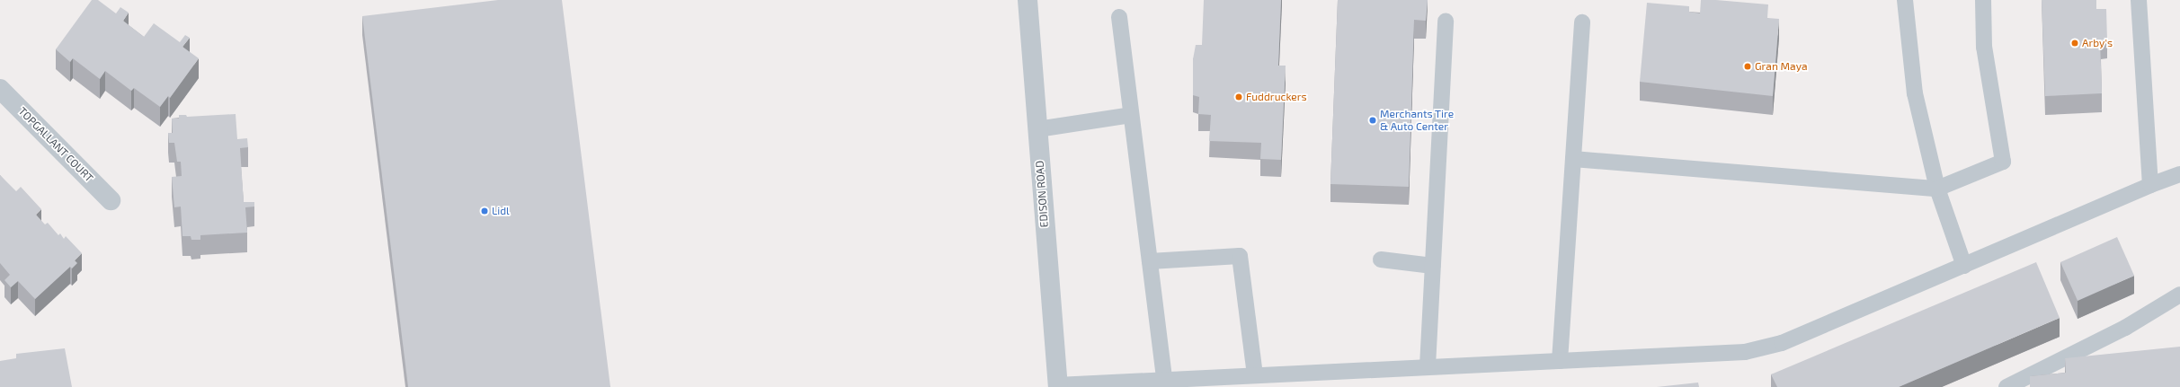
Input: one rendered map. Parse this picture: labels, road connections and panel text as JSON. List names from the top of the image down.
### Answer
{
  "streets": {
    "street": ["TOPGALLANT COURT", "EDISON ROAD"]
  },
  "places": [
    "Arby's",
    "Gran Maya",
    "Fuddruckers",
    "Merchants Tire & Auto Center",
    "Lidl"
  ]
}
